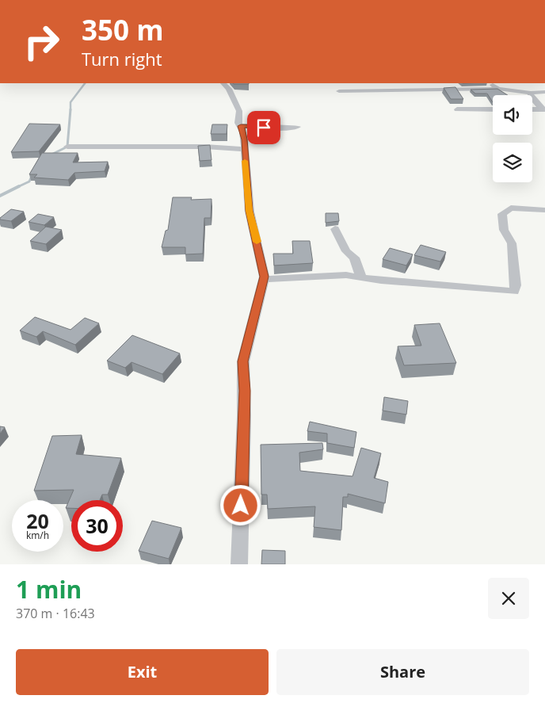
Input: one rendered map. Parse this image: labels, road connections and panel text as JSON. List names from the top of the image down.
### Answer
{
  "page": {
    "turn": ["350 m", "Turn right"],
    "speed": "20 km/h",
    "limit": "30",
    "heading": ["1 min", "370 m · 16:43"],
    "buttons": ["Exit", "Share"]
  }
}
